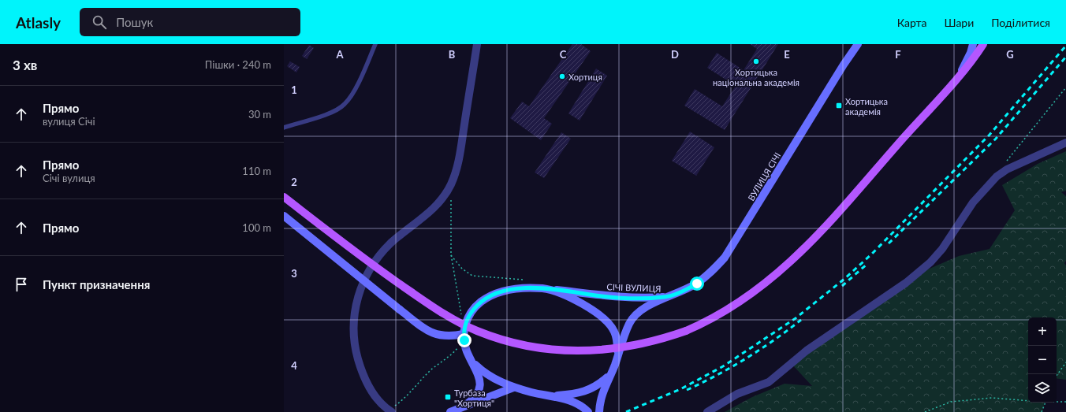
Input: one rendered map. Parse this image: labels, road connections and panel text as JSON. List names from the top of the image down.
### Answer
{
  "streets": {
    "main road": ["ВУЛИЦЯ СІЧІ", "СІЧІ ВУЛИЦЯ"]
  },
  "crossings": [
    ["ВУЛИЦЯ СІЧІ", "СІЧІ ВУЛИЦЯ"]
  ],
  "places": {
    "other": ["Хортицька національна академія", "Хортиця"],
    "transit": ["Хортицька академія", "Турбаза \"Хортиця\""]
  },
  "page": {
    "header": "Atlasly",
    "search": "Пошук",
    "nav": ["Карта", "Шари", "Поділитися"],
    "heading": ["3 хв", "Пішки · 240 m"],
    "list": [
      ["Прямо", "вулиця Січі", "30 m"],
      ["Прямо", "Січі вулиця", "110 m"],
      ["Прямо", "100 m"],
      "Пункт призначення"
    ],
    "map_buttons": ["+", "−"]
  },
  "grid": {
    "columns": [
      "A",
      "B",
      "C",
      "D",
      "E",
      "F",
      "G"
    ],
    "rows": [
      "1",
      "2",
      "3",
      "4"
    ]
  }
}
